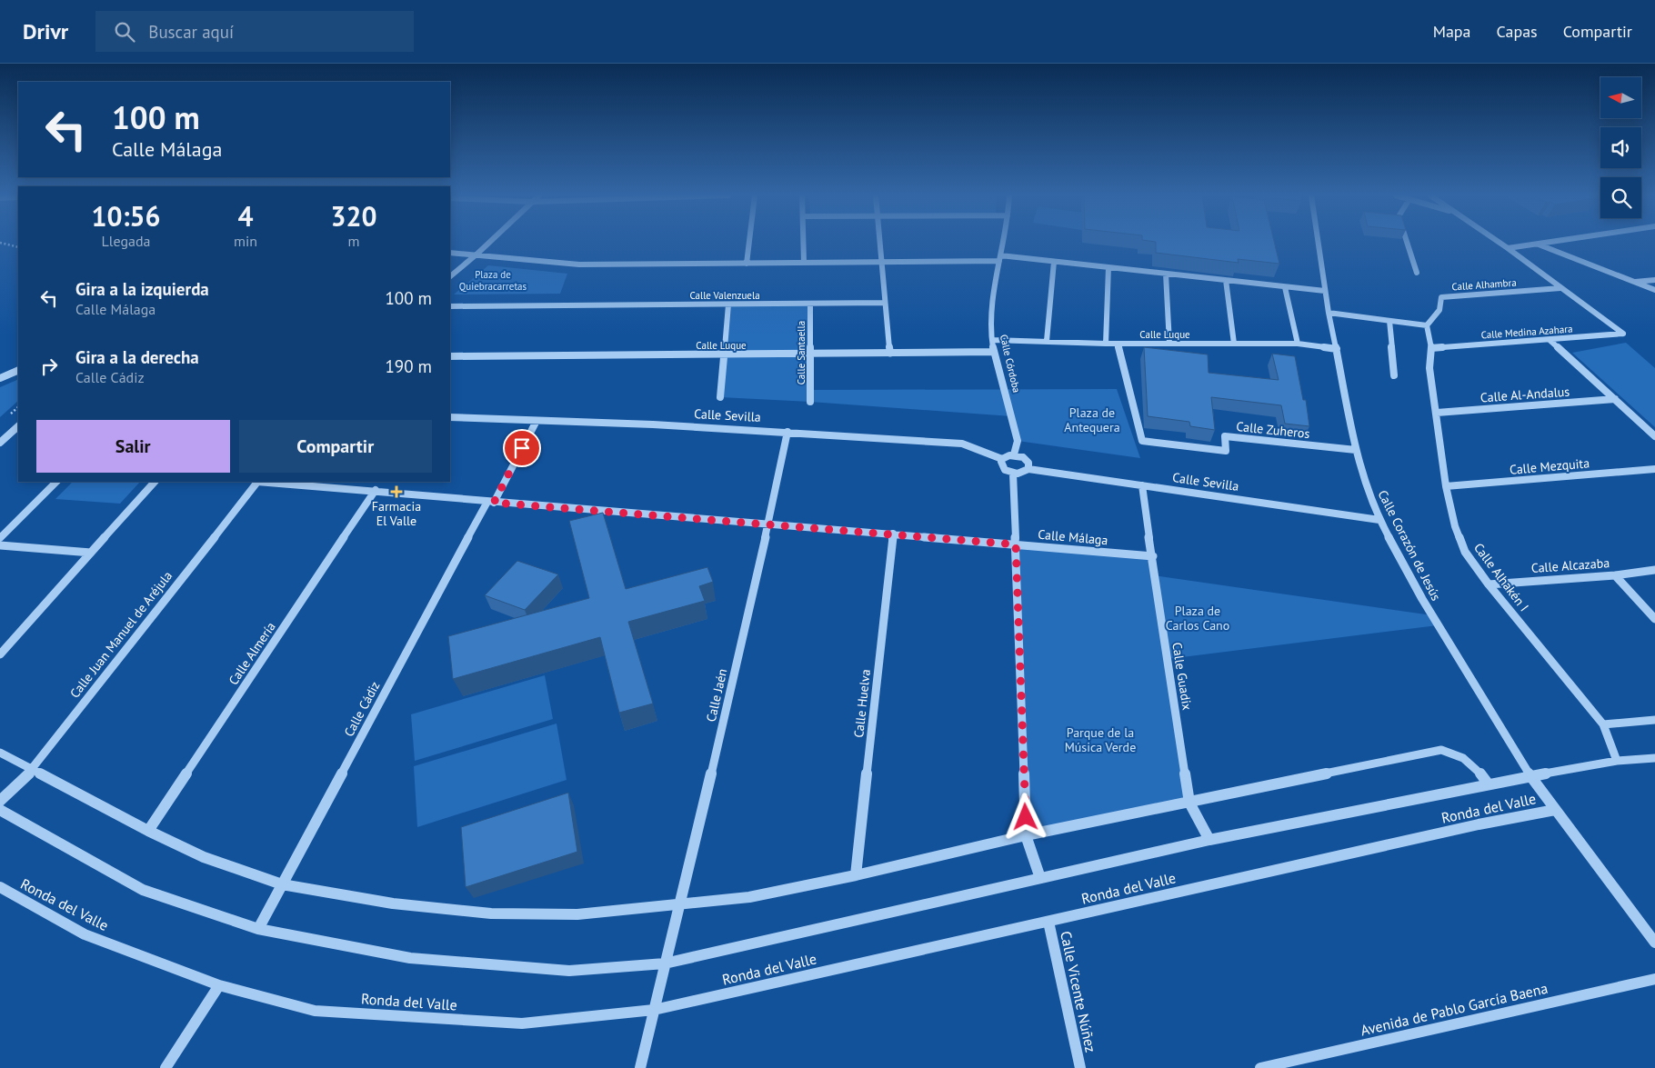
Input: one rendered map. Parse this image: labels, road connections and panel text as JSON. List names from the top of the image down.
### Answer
{
  "streets": {
    "street": [
      "Calle Alhambra",
      "Calle Valenzuela",
      "Calle Medina Azahara",
      "Calle Luque",
      "Calle Santaella",
      "Calle Córdoba",
      "Calle Al-Andalus",
      "Calle Sevilla",
      "Calle Zuheros",
      "Calle Mezquita",
      "Calle Málaga",
      "Calle Corazón de Jesús",
      "Calle Alcazaba",
      "Calle Alhakén I",
      "Calle Juan Manuel de Aréjula",
      "Calle Almería",
      "Calle Guadix",
      "Calle Jaén",
      "Calle Huelva",
      "Calle Cádiz",
      "Ronda del Valle",
      "Calle Vicente Núñez",
      "Avenida de Pablo García Baena"
    ]
  },
  "crossings": [
    ["Calle Alhambra", "Calle Medina Azahara"],
    ["Calle Alhambra", "Calle Alhakén I"],
    ["Calle Valenzuela", "Calle Santaella"],
    ["Calle Medina Azahara", "Calle Alhakén I"],
    ["Calle Luque", "Calle Santaella"],
    ["Calle Luque", "Calle Córdoba"],
    ["Calle Luque", "Calle Zuheros"],
    ["Calle Luque", "Calle Corazón de Jesús"],
    ["Calle Al-Andalus", "Calle Alhakén I"],
    ["Calle Sevilla", "Calle Corazón de Jesús"],
    ["Calle Sevilla", "Calle Guadix"],
    ["Calle Sevilla", "Calle Jaén"],
    ["Calle Sevilla", "Calle Cádiz"],
    ["Calle Zuheros", "Calle Corazón de Jesús"],
    ["Calle Mezquita", "Calle Alhakén I"],
    ["Calle Málaga", "Calle Almería"],
    ["Calle Málaga", "Calle Guadix"],
    ["Calle Málaga", "Calle Jaén"],
    ["Calle Málaga", "Calle Huelva"],
    ["Calle Málaga", "Calle Cádiz"],
    ["Calle Corazón de Jesús", "Ronda del Valle"],
    ["Calle Alcazaba", "Calle Alhakén I"],
    ["Calle Alhakén I", "Ronda del Valle"],
    ["Calle Juan Manuel de Aréjula", "Ronda del Valle"],
    ["Calle Almería", "Ronda del Valle"],
    ["Calle Guadix", "Ronda del Valle"],
    ["Calle Jaén", "Ronda del Valle"],
    ["Calle Huelva", "Ronda del Valle"],
    ["Calle Cádiz", "Ronda del Valle"],
    ["Ronda del Valle", "Calle Vicente Núñez"]
  ],
  "parks": [
    "Plaza de Quiebracarretas",
    "Plaza de Antequera",
    "Plaza de Carlos Cano",
    "Parque de la Música Verde"
  ],
  "places": {
    "health": ["Farmacia El Valle"]
  },
  "north": "left",
  "page": {
    "header": "Drivr",
    "search": "Buscar aquí",
    "nav": ["Mapa", "Capas", "Compartir"],
    "turn": ["100 m", "Calle Málaga"],
    "eta": [
      "10:56",
      "Llegada",
      "4",
      "min",
      "320",
      "m"
    ],
    "list": [
      {
        "name": "Gira a la izquierda",
        "note": "Calle Málaga",
        "value": "100 m"
      },
      {
        "name": "Gira a la derecha",
        "note": "Calle Cádiz",
        "value": "190 m"
      }
    ],
    "buttons": ["Salir", "Compartir"]
  }
}
